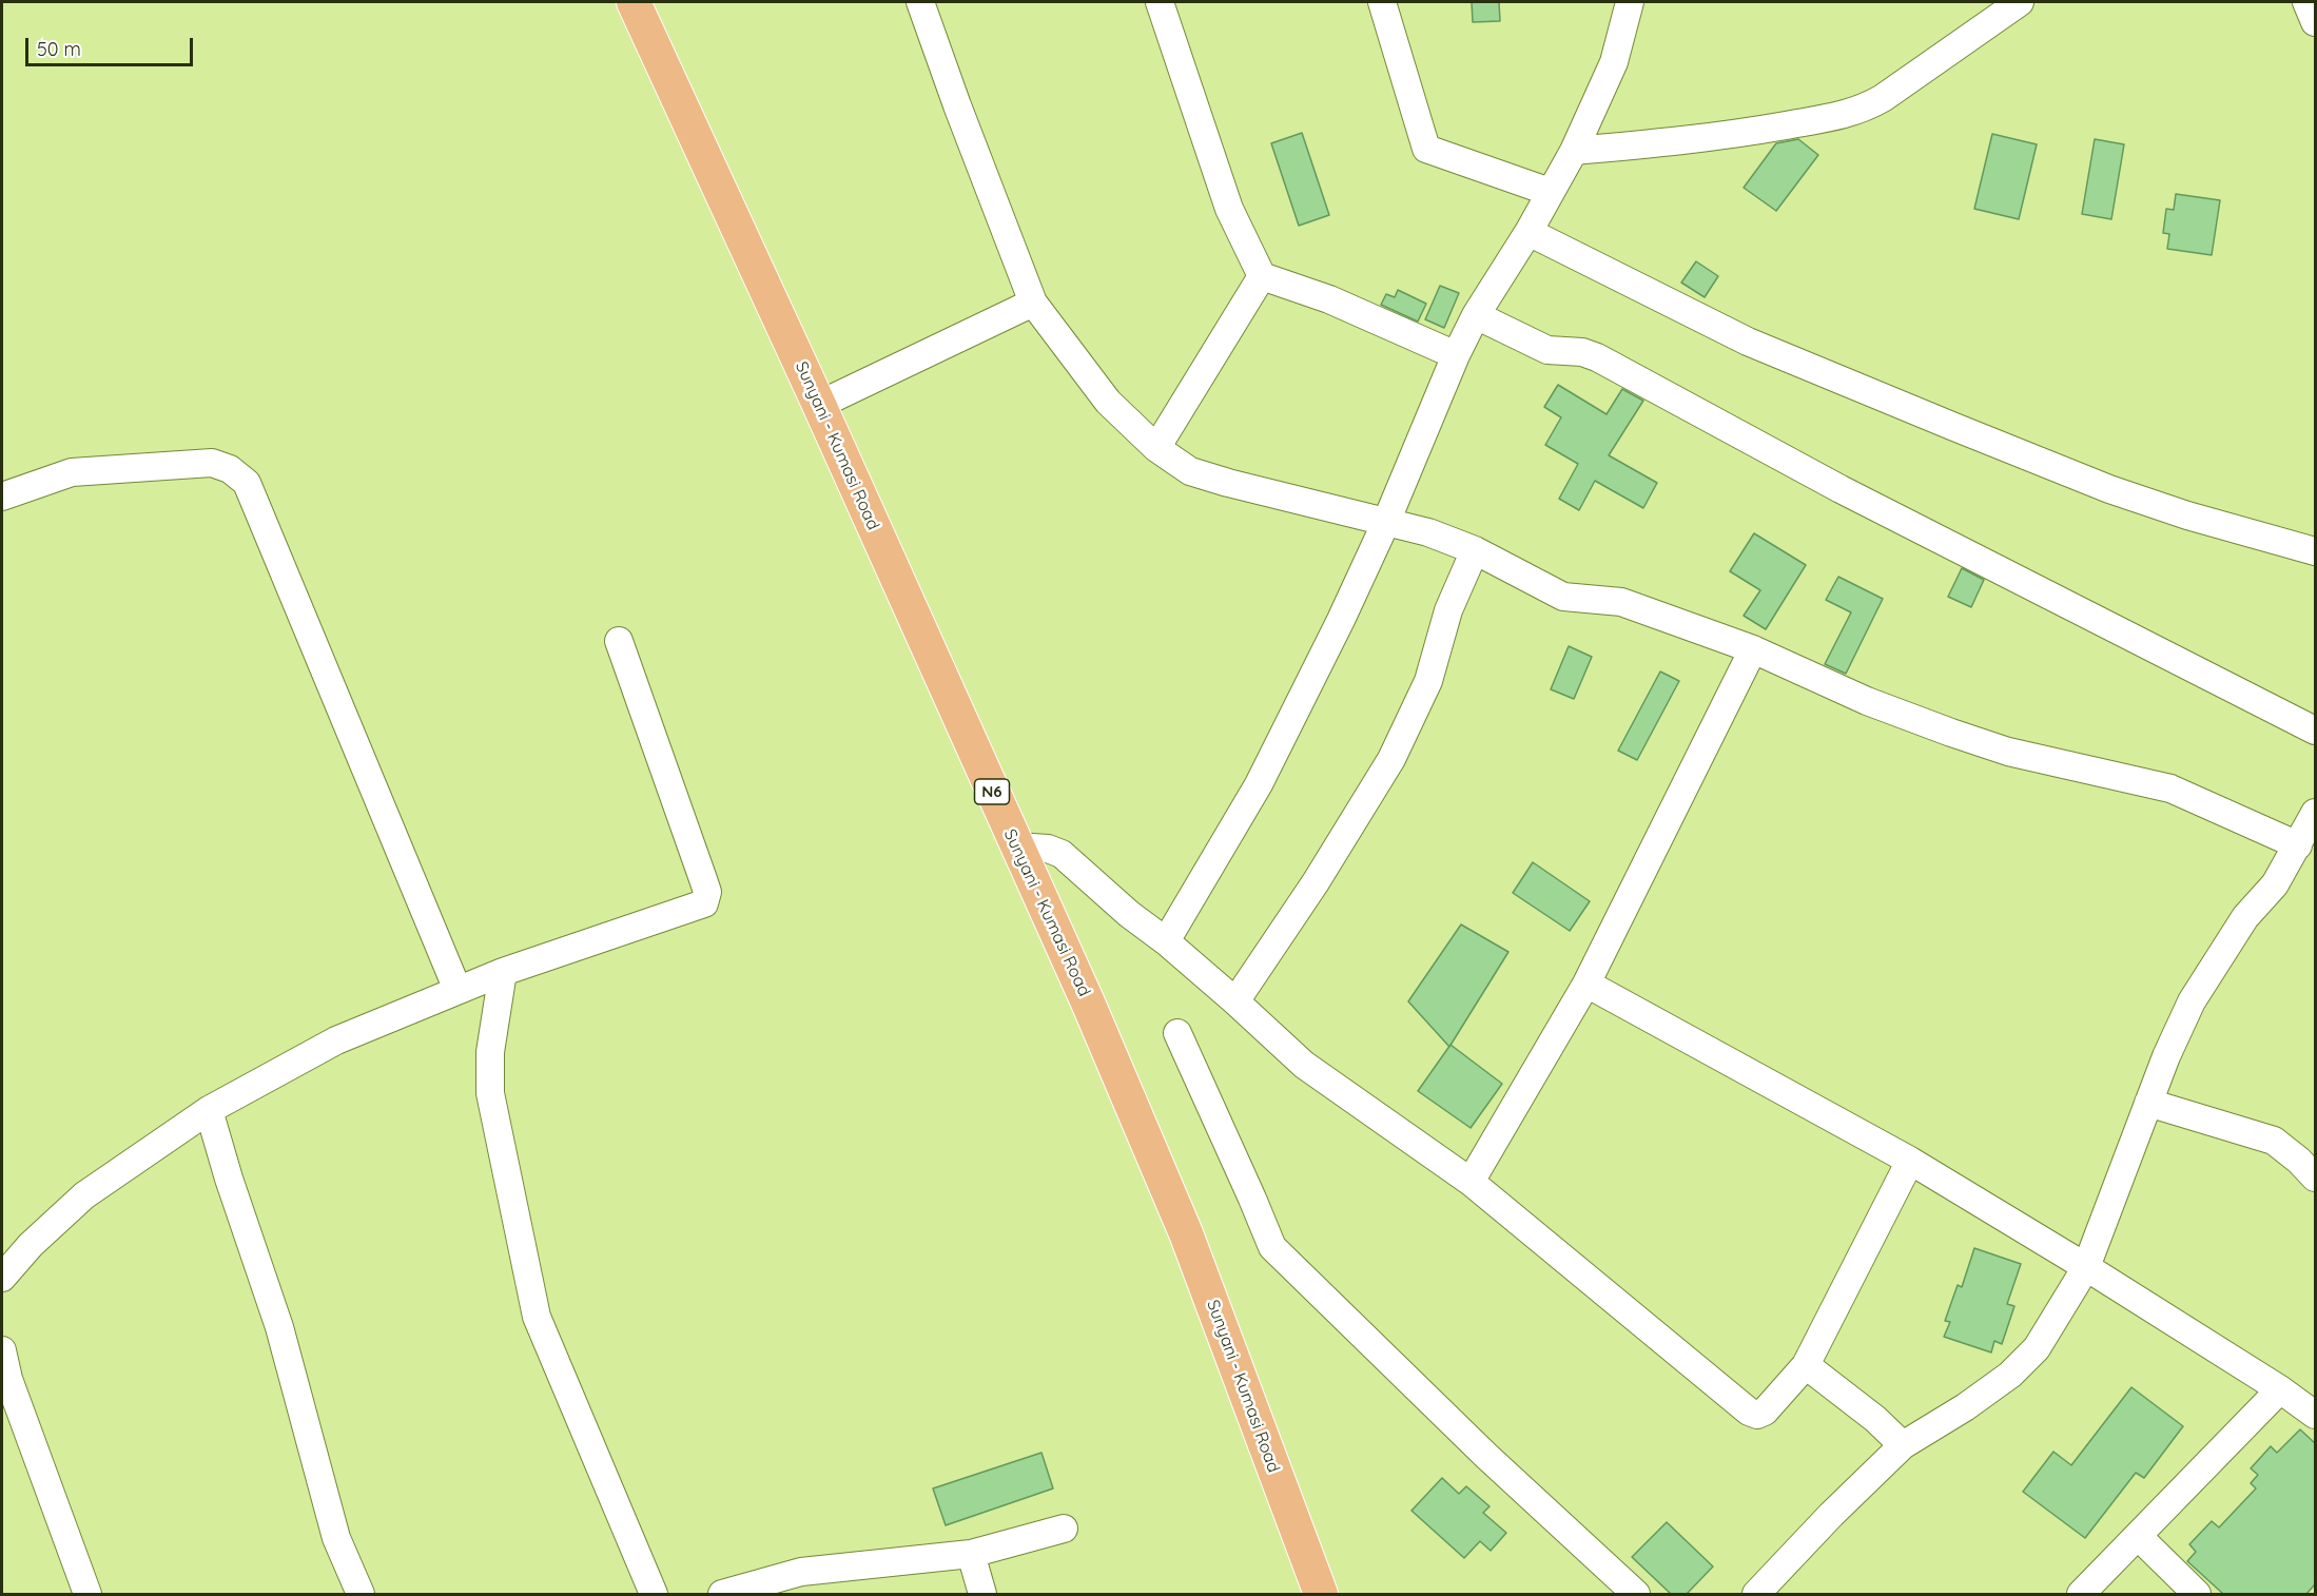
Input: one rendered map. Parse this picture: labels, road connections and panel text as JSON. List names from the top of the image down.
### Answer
{
  "streets": {
    "main road": ["Sunyani - Kumasi Road", "N6"]
  },
  "scale_bar": "50 m"
}
